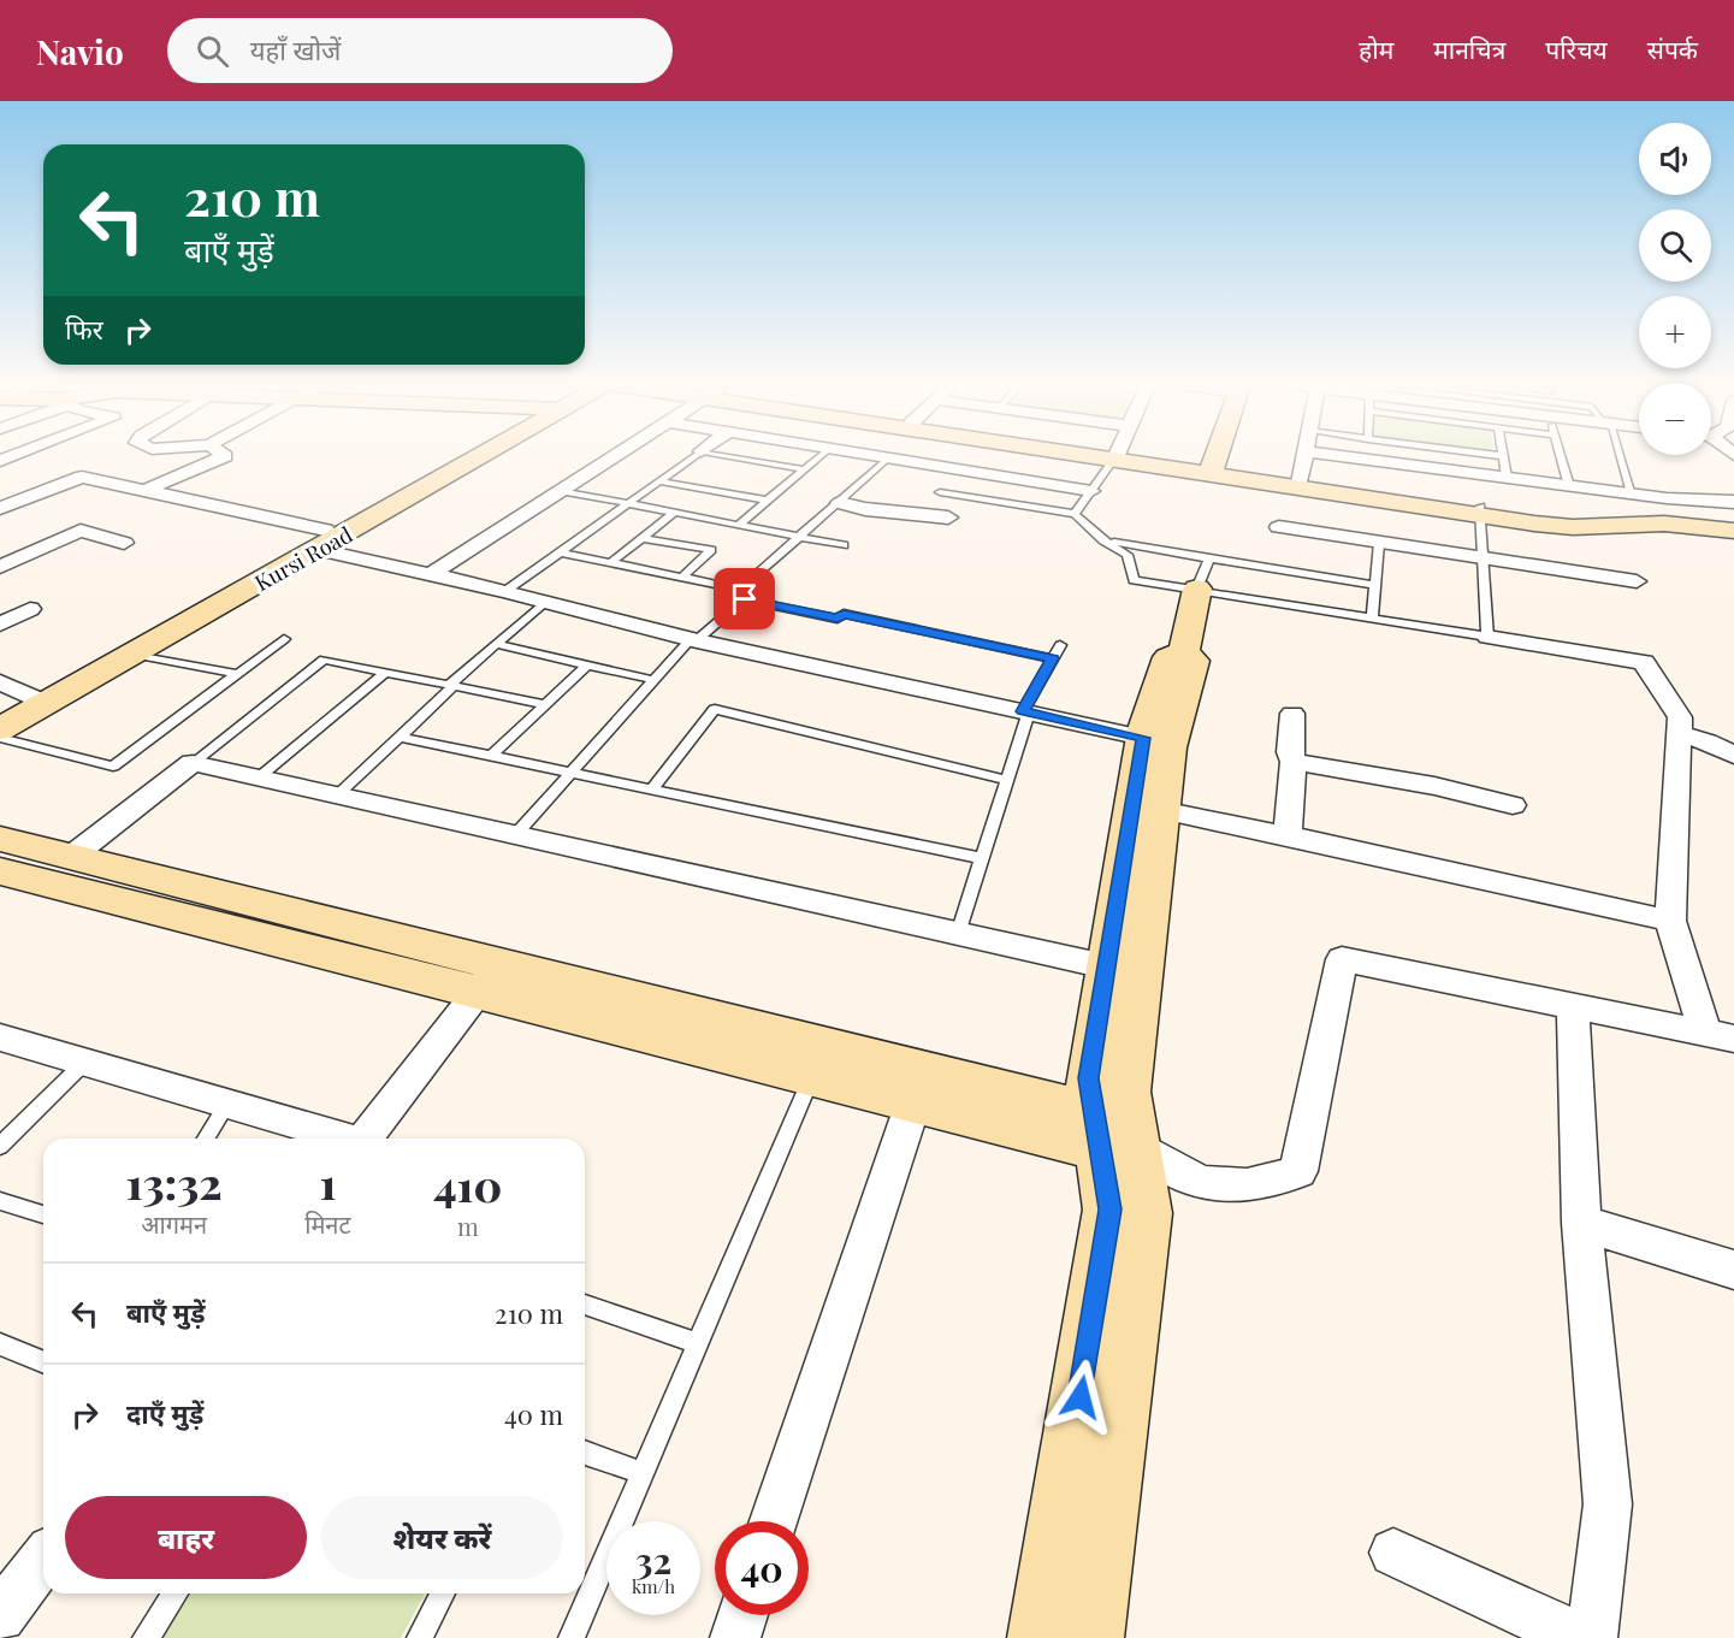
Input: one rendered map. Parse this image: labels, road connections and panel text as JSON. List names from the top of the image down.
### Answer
{
  "streets": {
    "street": ["Kursi Road"]
  },
  "page": {
    "header": "Navio",
    "search": "यहाँ खोजें",
    "nav": [
      "होम",
      "मानचित्र",
      "परिचय",
      "संपर्क"
    ],
    "map_buttons": ["+", "−"],
    "turn": ["210 m", "बाएँ मुड़ें"],
    "then": "फिर",
    "eta": [
      "13:32",
      "आगमन",
      "1",
      "मिनट",
      "410",
      "m"
    ],
    "list": [
      {
        "name": "बाएँ मुड़ें",
        "value": "210 m"
      },
      {
        "name": "दाएँ मुड़ें",
        "value": "40 m"
      }
    ],
    "buttons": ["बाहर", "शेयर करें"],
    "speed": "32 km/h",
    "limit": "40"
  }
}
